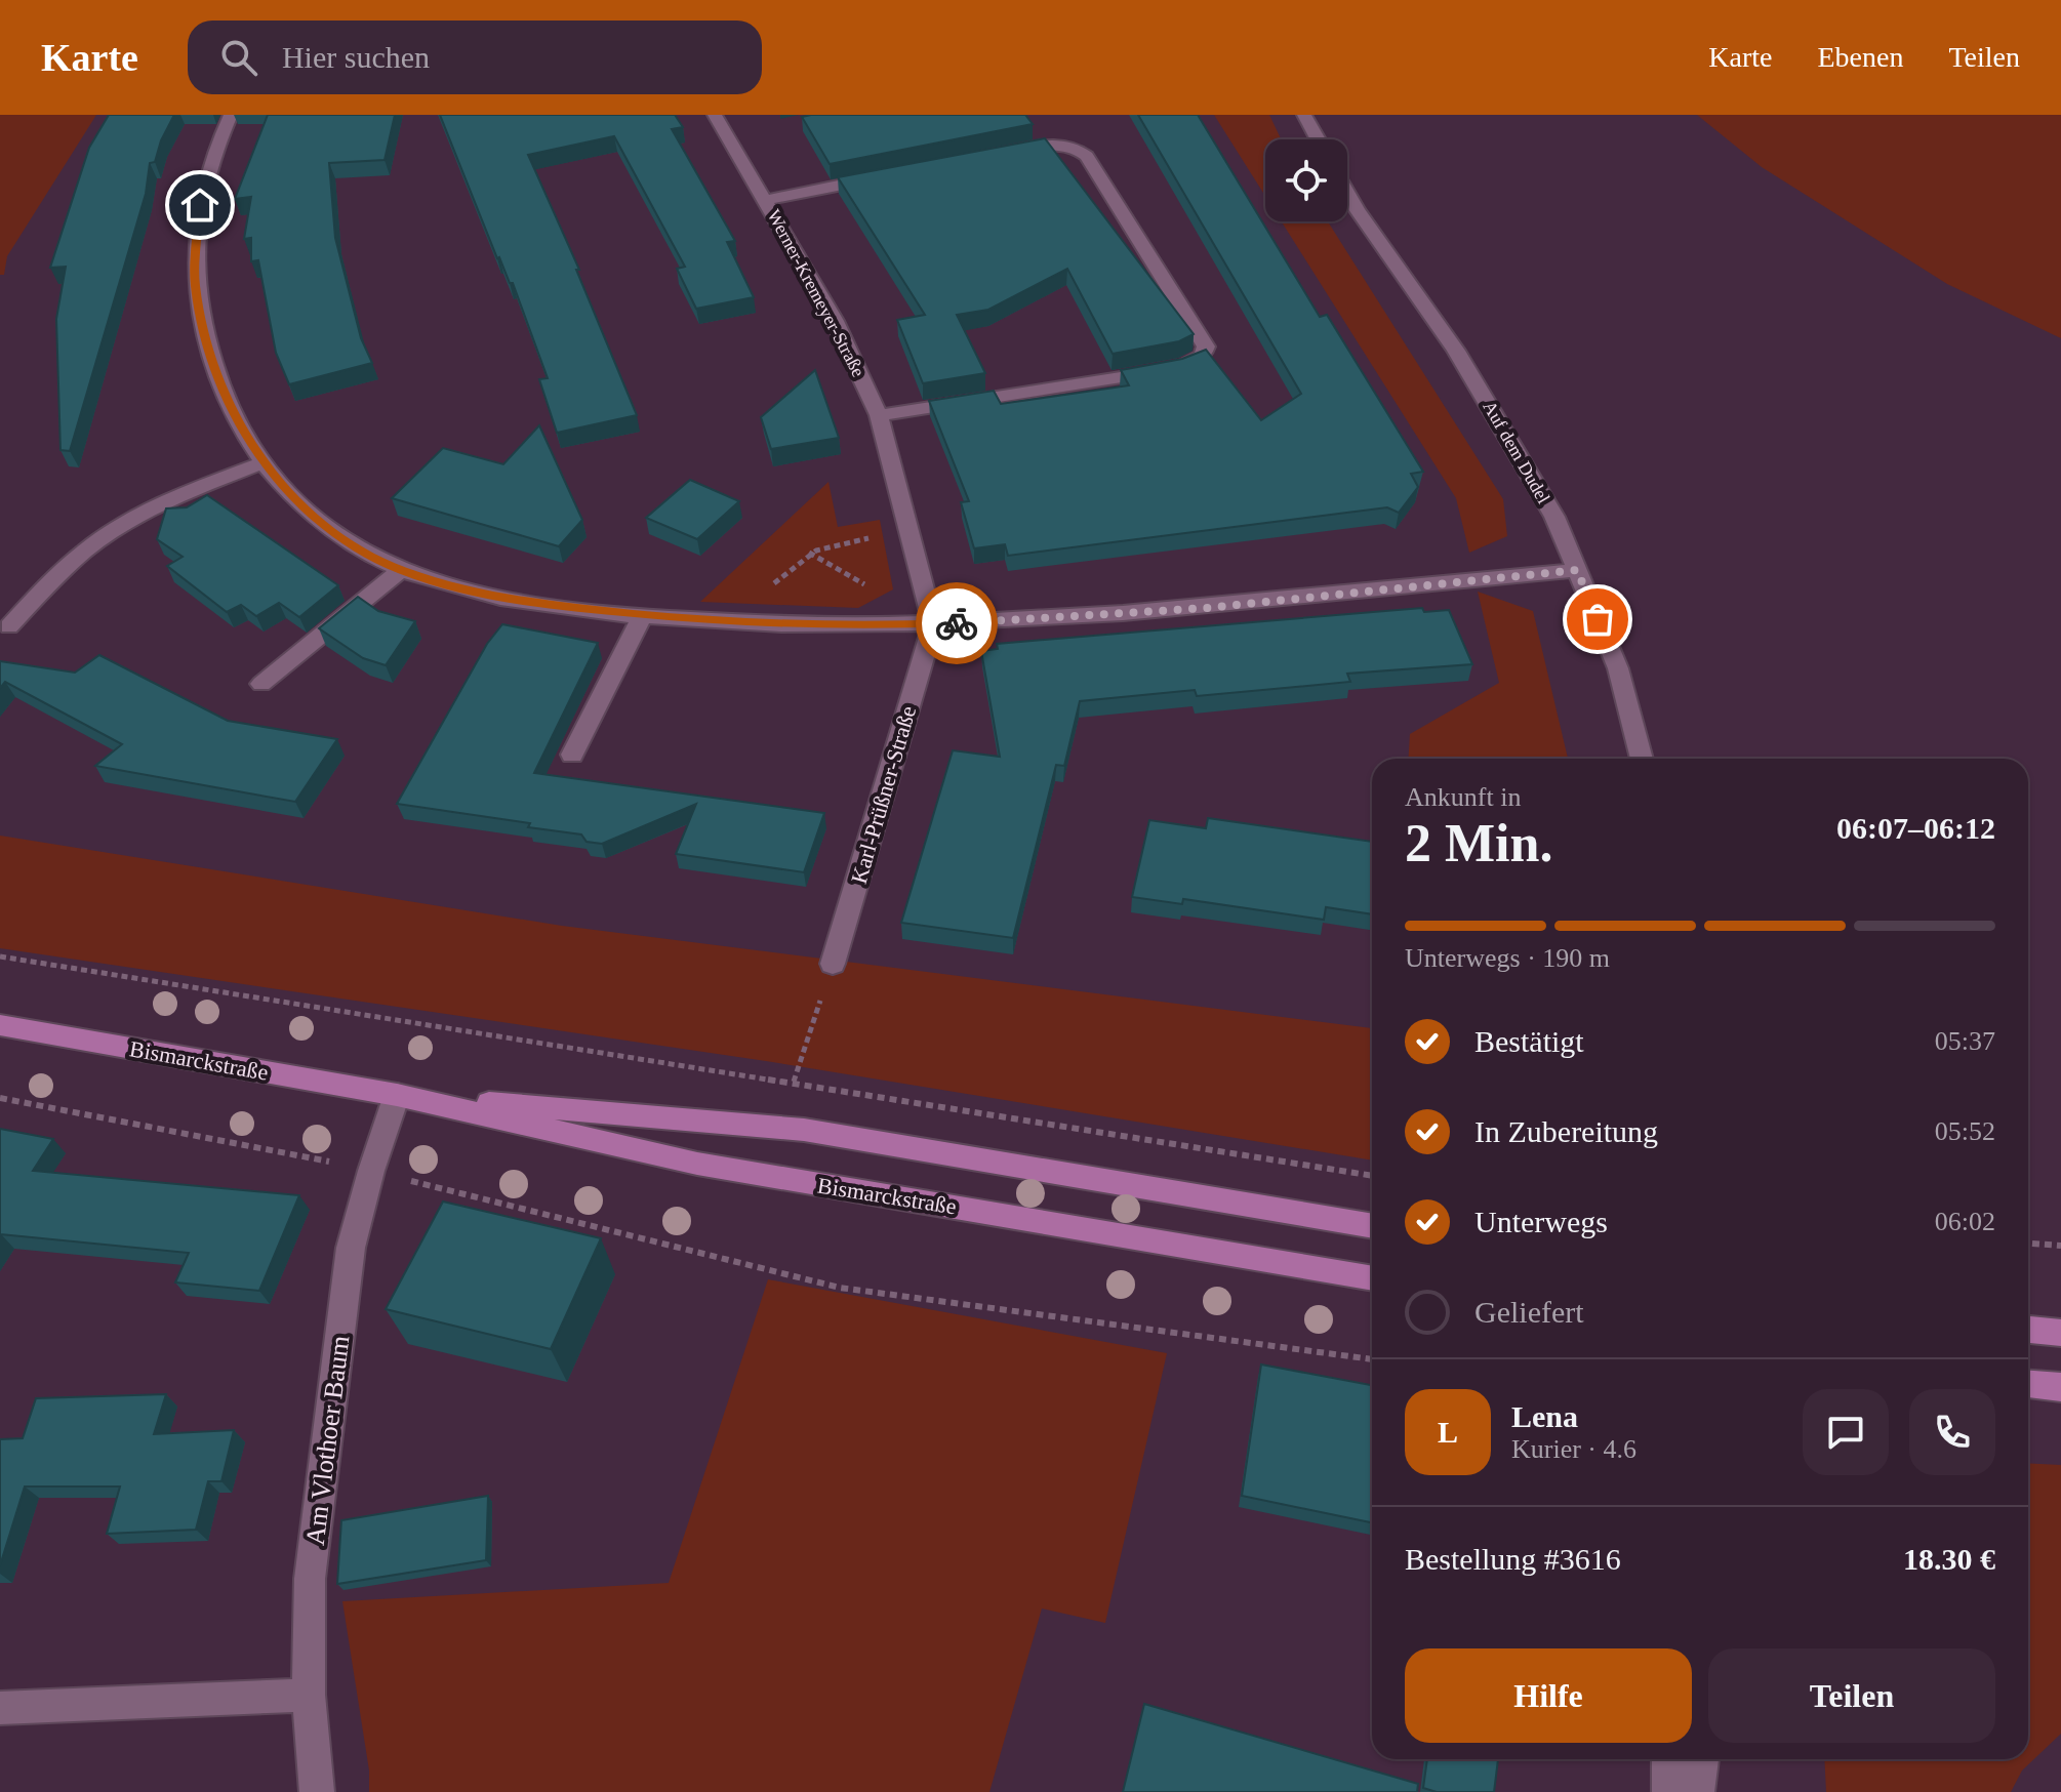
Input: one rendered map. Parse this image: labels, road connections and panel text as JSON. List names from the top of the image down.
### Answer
{
  "streets": {
    "main road": ["Bismarckstraße"],
    "street": [
      "Werner-Kremeyer-Straße",
      "Auf dem Dudel",
      "Karl-Prüßner-Straße",
      "Am Vlothoer Baum"
    ]
  },
  "crossings": [
    ["Werner-Kremeyer-Straße", "Karl-Prüßner-Straße"],
    ["Bismarckstraße", "Am Vlothoer Baum"]
  ],
  "page": {
    "header": "Karte",
    "search": "Hier suchen",
    "nav": ["Karte", "Ebenen", "Teilen"],
    "heading": ["2 Min.", "Ankunft in", "06:07–06:12"],
    "panel": [
      "Lena",
      "Kurier · 4.6",
      "Bestellung #3616",
      "18.30 €"
    ],
    "bar": "Unterwegs · 190 m",
    "list": [
      ["Bestätigt", "05:37"],
      ["In Zubereitung", "05:52"],
      ["Unterwegs", "06:02"],
      "Geliefert"
    ],
    "round": "L",
    "buttons": ["Hilfe", "Teilen"]
  }
}
